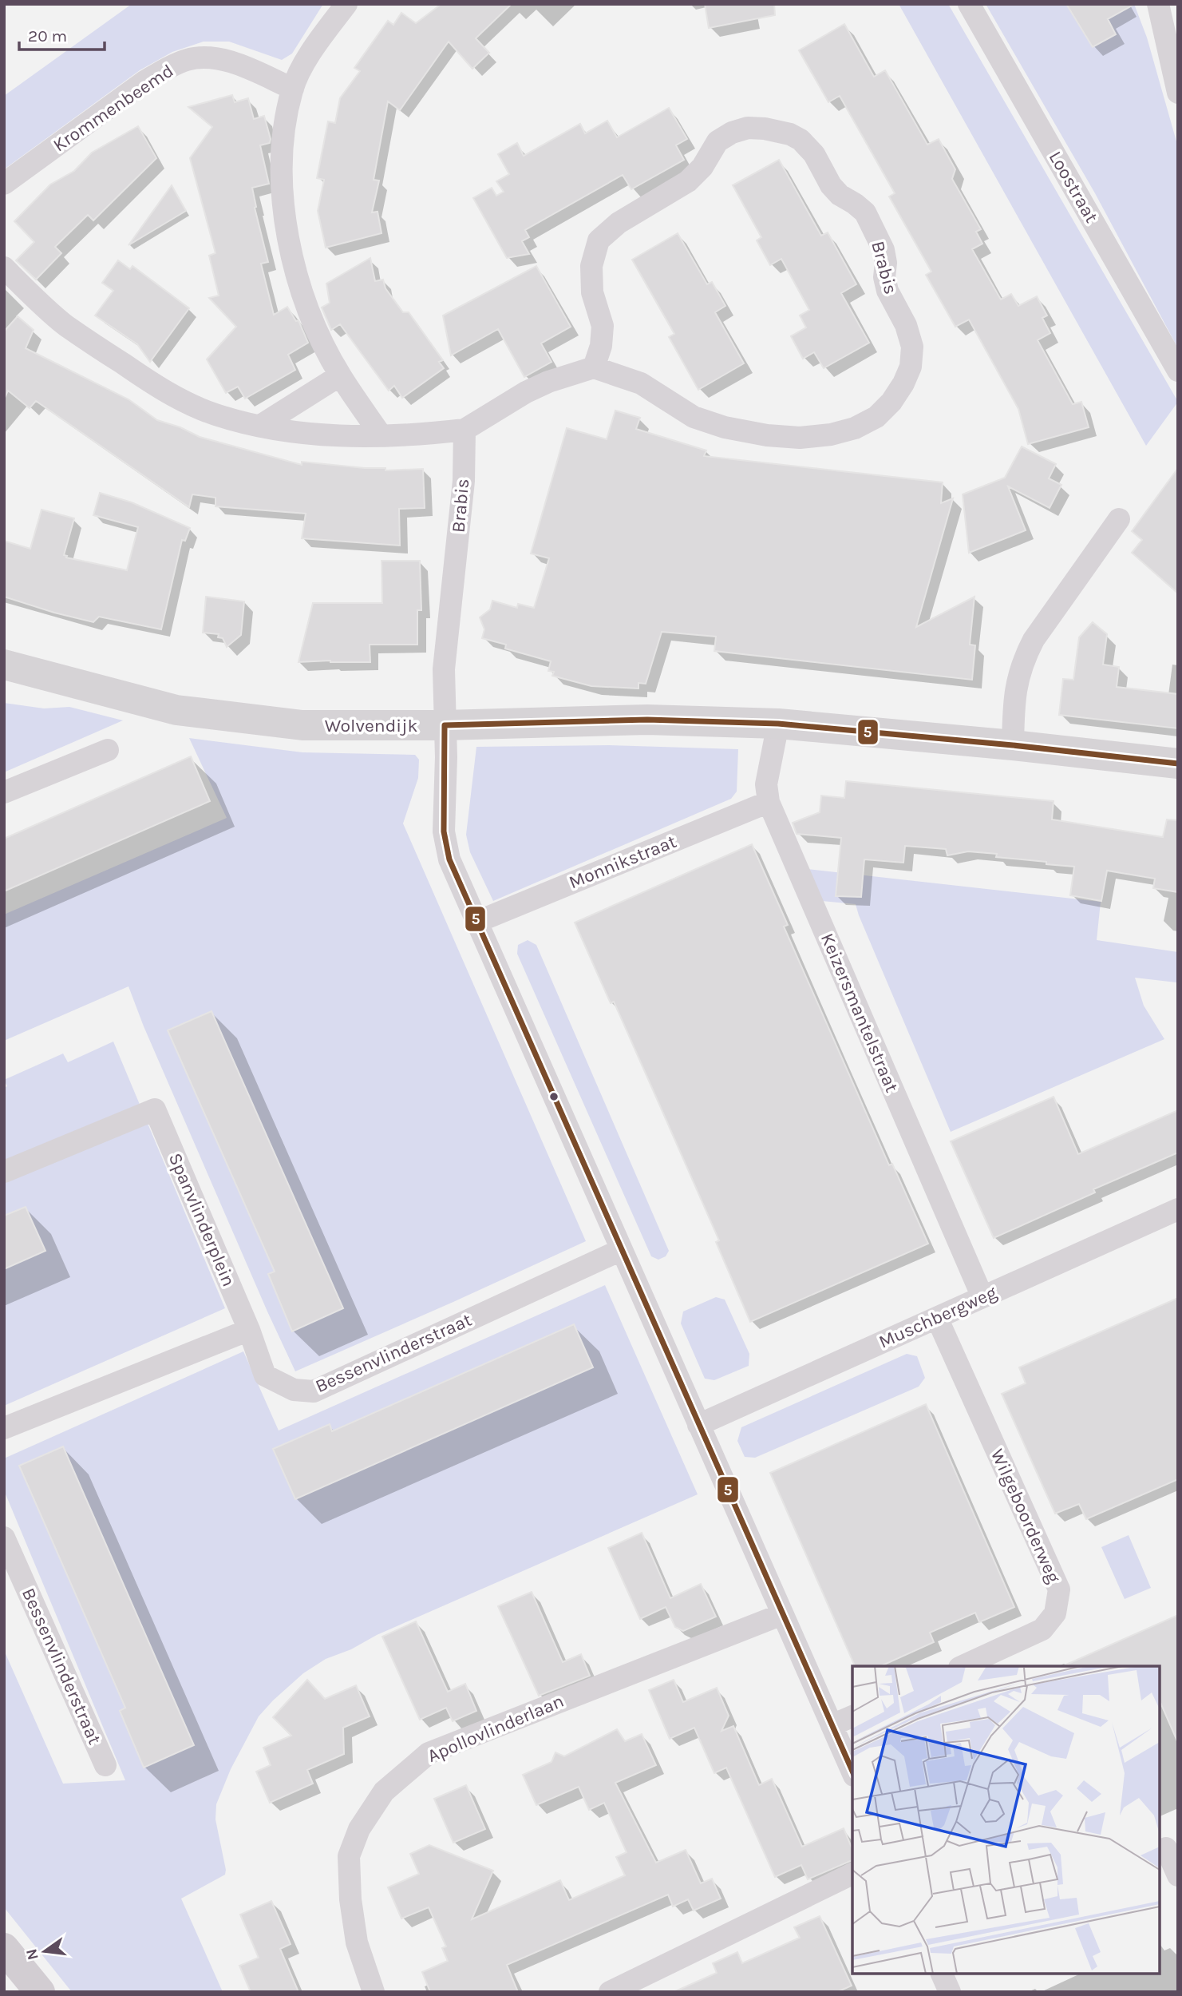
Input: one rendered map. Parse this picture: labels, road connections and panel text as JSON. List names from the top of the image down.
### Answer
{
  "streets": {
    "street": [
      "Krommenbeemd",
      "Loostraat",
      "Brabis",
      "Wolvendijk",
      "Monnikstraat",
      "Keizersmantelstraat",
      "Spanvlinderplein",
      "Muschbergweg",
      "Bessenvlinderstraat",
      "Wilgeboorderweg",
      "Apollovlinderlaan"
    ]
  },
  "crossings": [
    ["Brabis", "Wolvendijk"],
    ["Brabis", "Monnikstraat"],
    ["Brabis", "Muschbergweg"],
    ["Brabis", "Bessenvlinderstraat"],
    ["Brabis", "Apollovlinderlaan"],
    ["Wolvendijk", "Keizersmantelstraat"],
    ["Monnikstraat", "Keizersmantelstraat"],
    ["Keizersmantelstraat", "Muschbergweg"],
    ["Spanvlinderplein", "Bessenvlinderstraat"],
    ["Muschbergweg", "Wilgeboorderweg"]
  ],
  "lines": ["transit line 5"],
  "scale_bar": "20 m",
  "north": "left"
}
